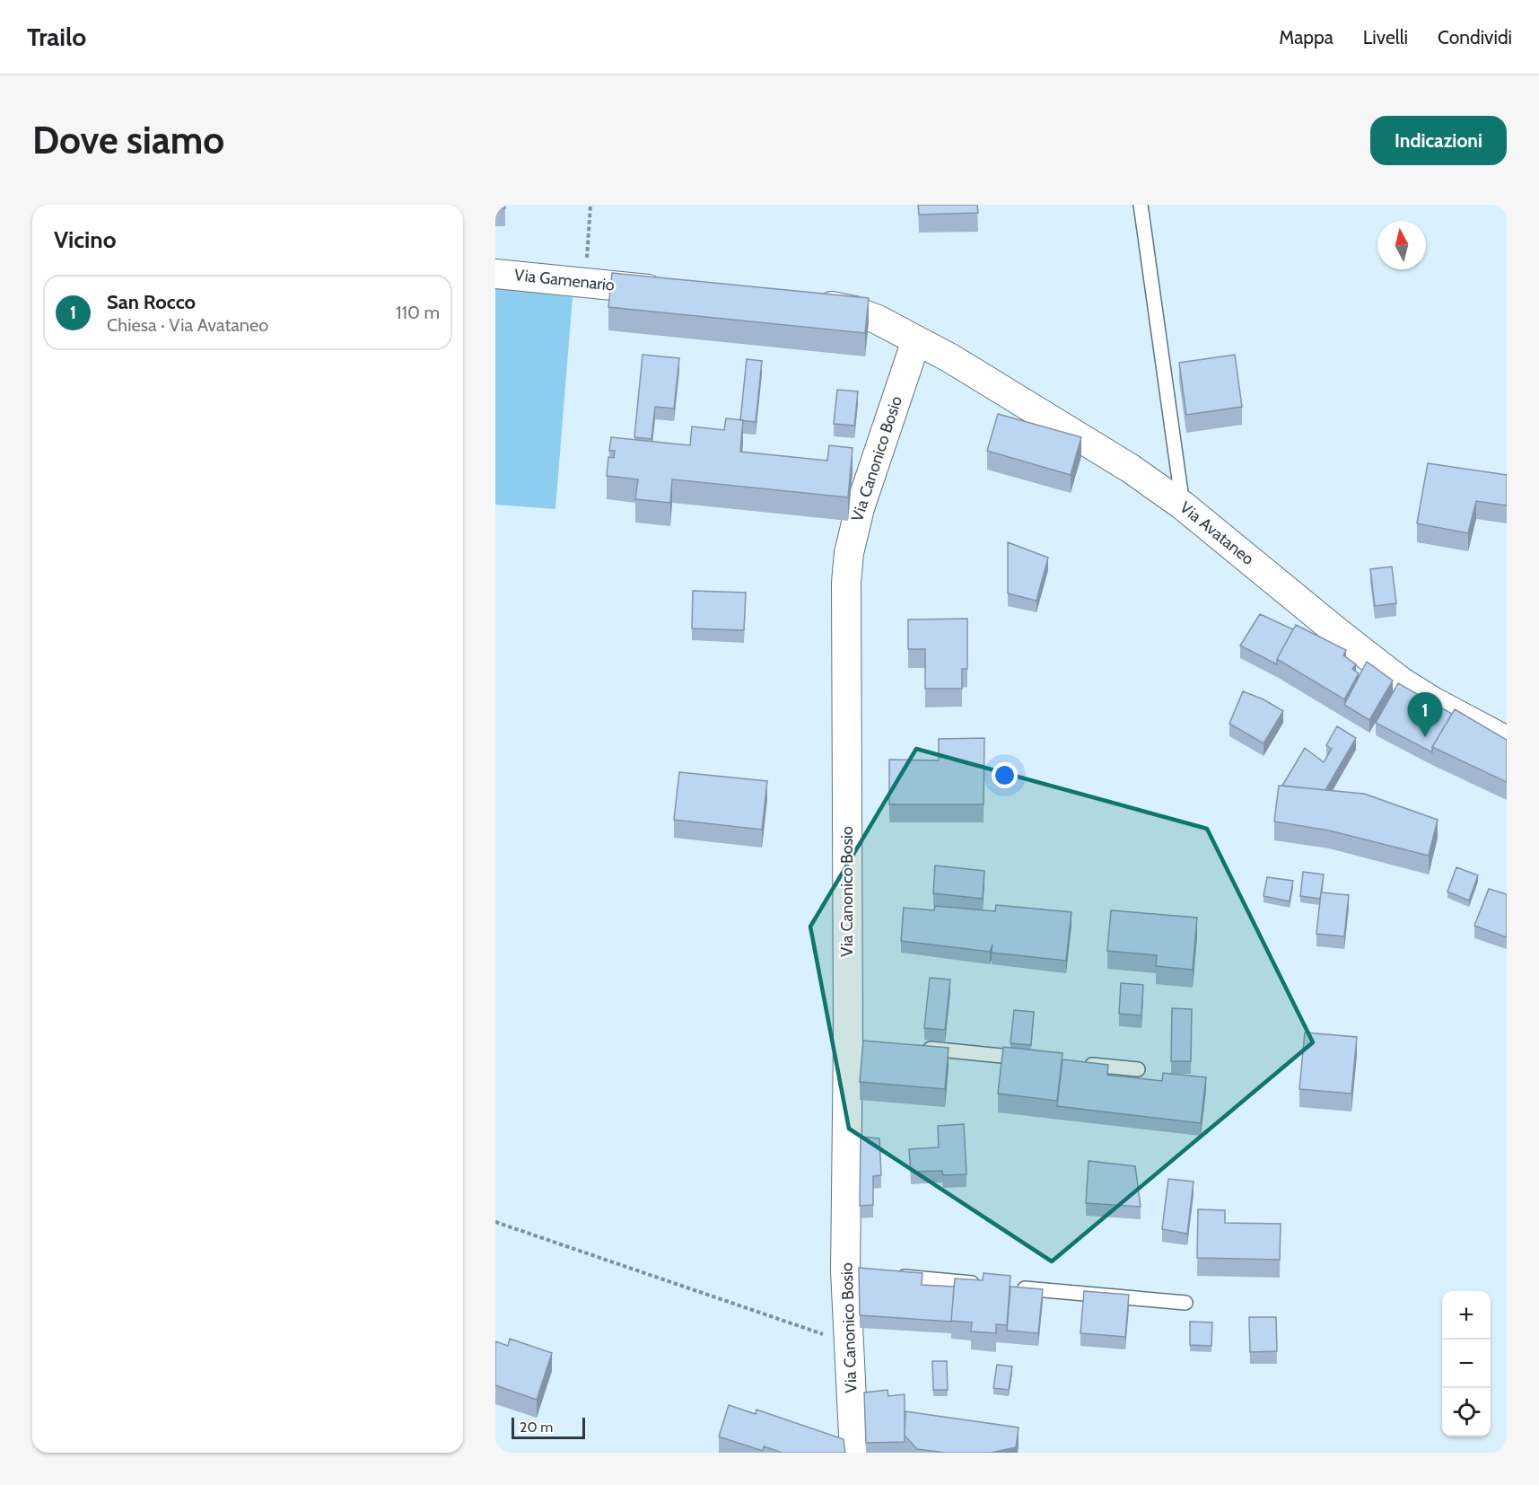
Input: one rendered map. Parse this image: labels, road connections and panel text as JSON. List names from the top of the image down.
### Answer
{
  "streets": {
    "street": ["Via Gamenario", "Via Canonico Bosio", "Via Avataneo"]
  },
  "crossings": [
    ["Via Canonico Bosio", "Via Avataneo"]
  ],
  "scale_bar": "20 m",
  "north": "top",
  "page": {
    "header": "Trailo",
    "nav": ["Mappa", "Livelli", "Condividi"],
    "buttons": "Indicazioni",
    "title": "Dove siamo",
    "heading": "Vicino",
    "list": [
      {
        "mark": "1",
        "name": "San Rocco",
        "note": "Chiesa · Via Avataneo",
        "value": "110 m"
      }
    ],
    "pins": "1",
    "map_buttons": ["+", "−"],
    "scale": "20 m"
  }
}
